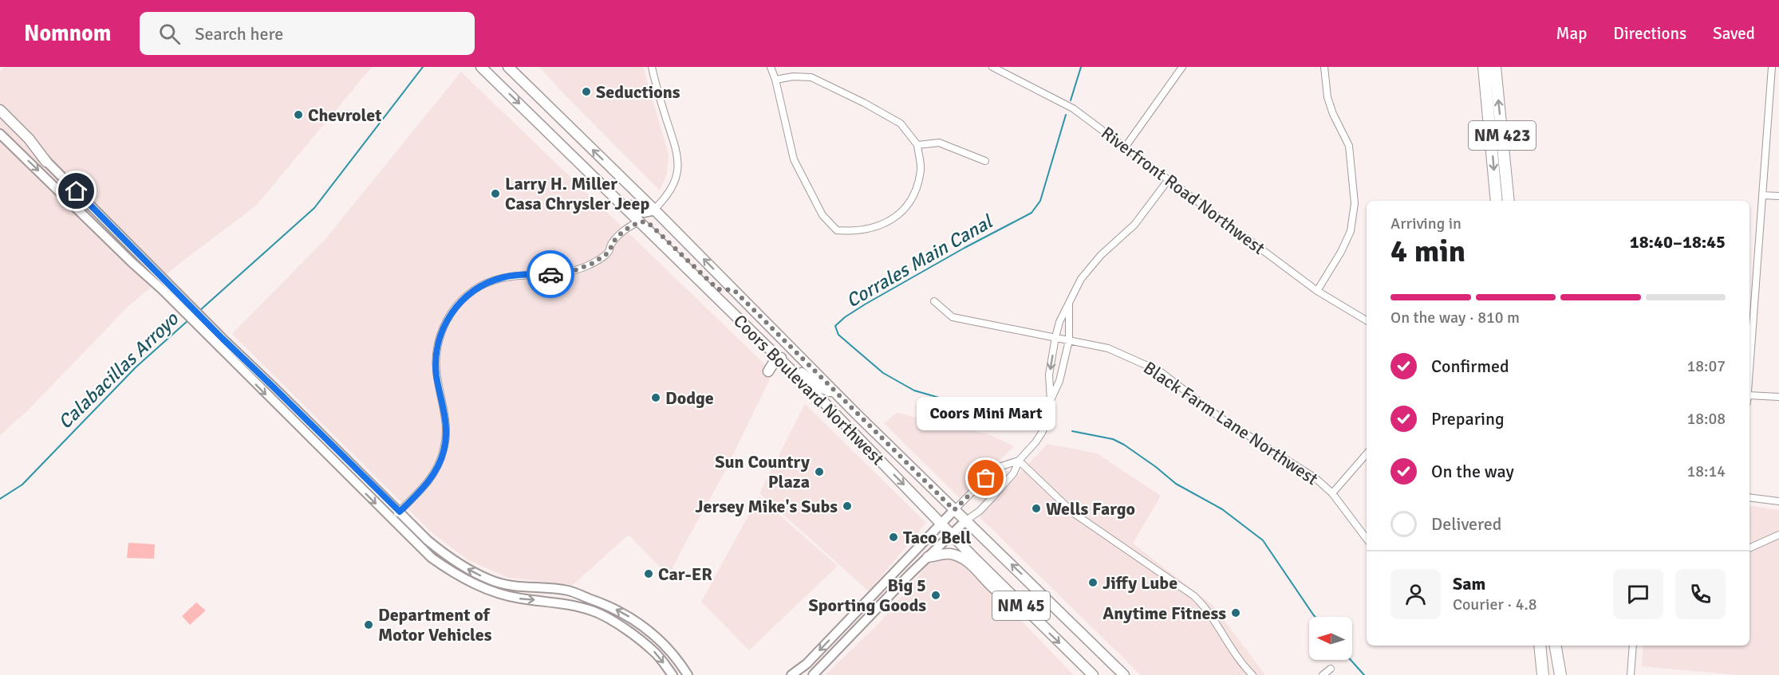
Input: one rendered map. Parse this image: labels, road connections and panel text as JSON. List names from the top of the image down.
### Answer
{
  "streets": {
    "highway": ["NM 423"],
    "main road": ["Coors Boulevard Northwest", "NM 45"],
    "street": ["Riverfront Road Northwest", "Black Farm Lane Northwest"]
  },
  "water": ["Corrales Main Canal", "Calabacillas Arroyo"],
  "places": [
    "Seductions",
    "Chevrolet",
    "Larry H. Miller Casa Chrysler Jeep",
    "Dodge",
    "Sun Country Plaza",
    "Coors Mini Mart",
    "Jersey Mike's Subs",
    "Wells Fargo",
    "Taco Bell",
    "Car-ER",
    "Jiffy Lube",
    "Big 5 Sporting Goods",
    "Anytime Fitness",
    "Department of Motor Vehicles"
  ],
  "north": "left",
  "page": {
    "header": "Nomnom",
    "search": "Search here",
    "nav": ["Map", "Directions", "Saved"],
    "heading": ["4 min", "Arriving in", "18:40–18:45"],
    "panel": ["Sam", "Courier · 4.8"],
    "bar": "On the way · 810 m",
    "list": [
      ["Confirmed", "18:07"],
      ["Preparing", "18:08"],
      ["On the way", "18:14"],
      "Delivered"
    ],
    "bubble": "Coors Mini Mart"
  }
}
